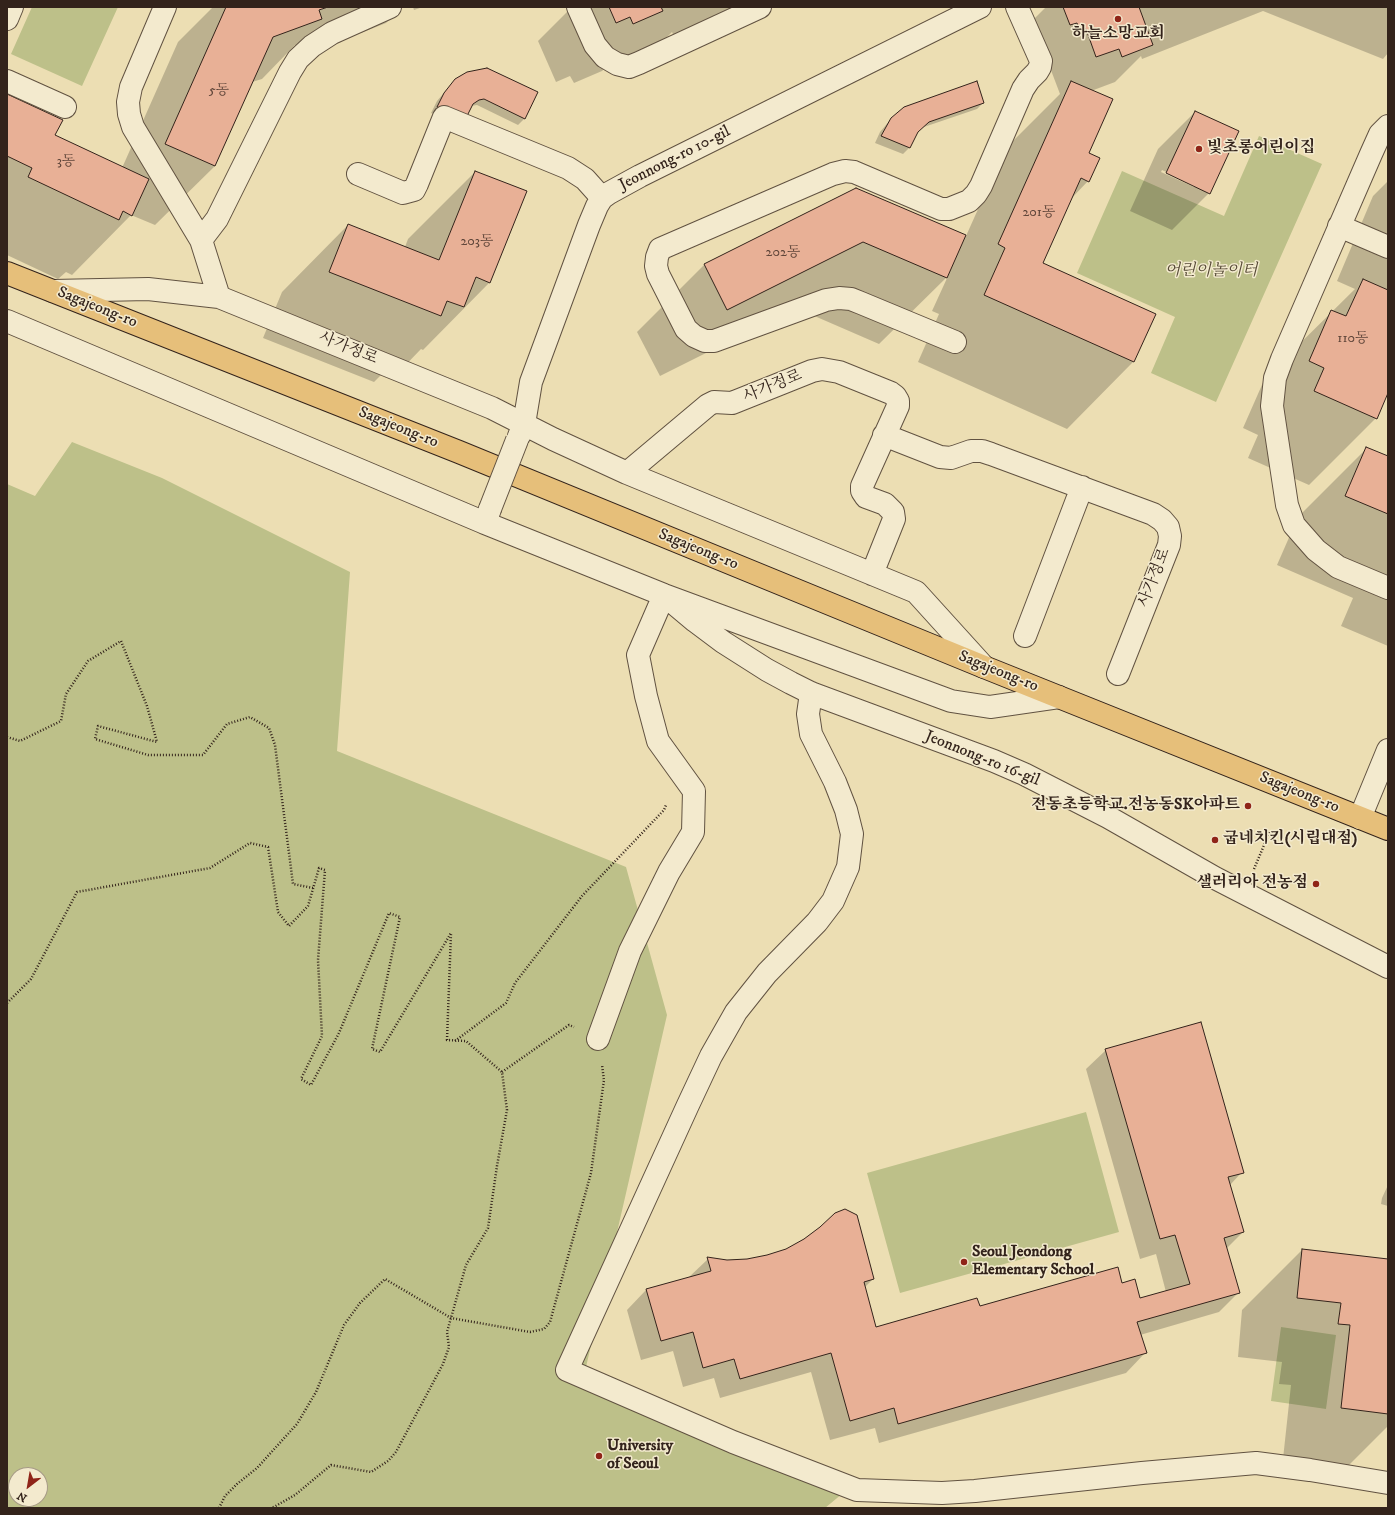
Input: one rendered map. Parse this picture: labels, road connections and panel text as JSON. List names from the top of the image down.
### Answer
{
  "streets": {
    "main road": ["Sagajeong-ro"],
    "street": ["Jeonnong-ro 10-gil", "사가정로", "Jeonnong-ro 16-gil"]
  },
  "crossings": [
    ["Jeonnong-ro 10-gil", "사가정로"],
    ["Sagajeong-ro", "사가정로"]
  ],
  "parks": ["어린이놀이터"],
  "places": [
    "하늘소망교회",
    "빛초롱어린이집",
    "전동초등학교.전농동SK아파트",
    "굽네치킨(시립대점)",
    "샐러리아 전농점",
    "Seoul Jeondong Elementary School",
    "University of Seoul"
  ],
  "house_numbers": [
    "5동",
    "3동",
    "201동",
    "203동",
    "202동",
    "110동"
  ],
  "north": "bottom left"
}
